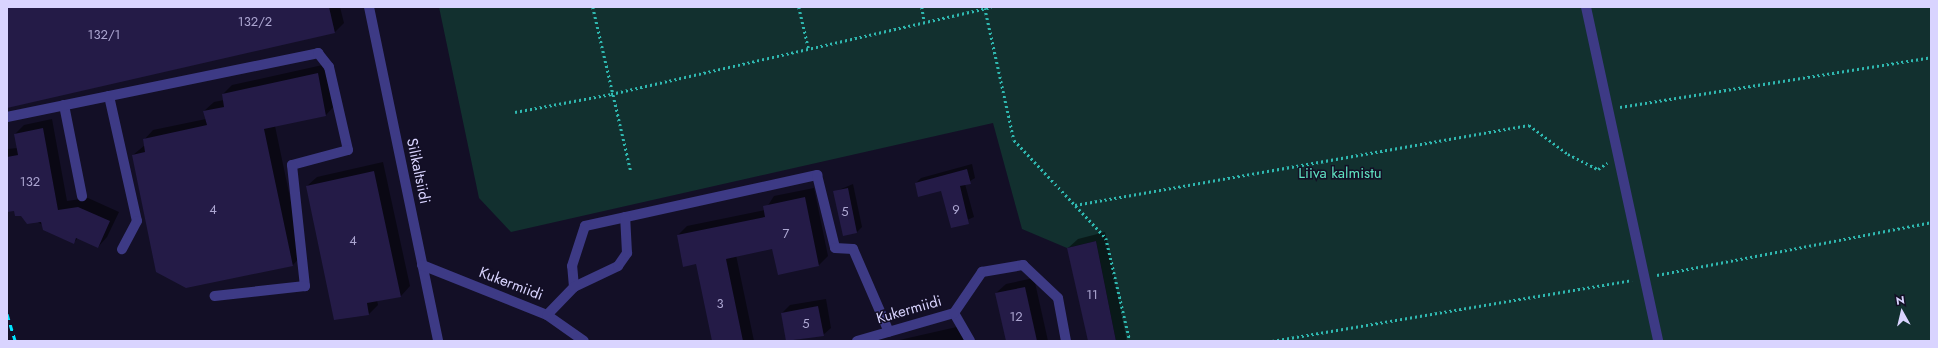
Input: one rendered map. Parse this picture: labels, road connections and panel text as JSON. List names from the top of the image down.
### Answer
{
  "streets": {
    "street": ["Silikaltsiidi", "Kukermiidi"]
  },
  "crossings": [
    ["Silikaltsiidi", "Kukermiidi"]
  ],
  "parks": ["Liiva kalmistu"],
  "house_numbers": [
    "132/2",
    "132/1",
    "132",
    "4",
    "9",
    "5",
    "7",
    "4",
    "11",
    "3",
    "12",
    "5"
  ],
  "north": "top"
}
